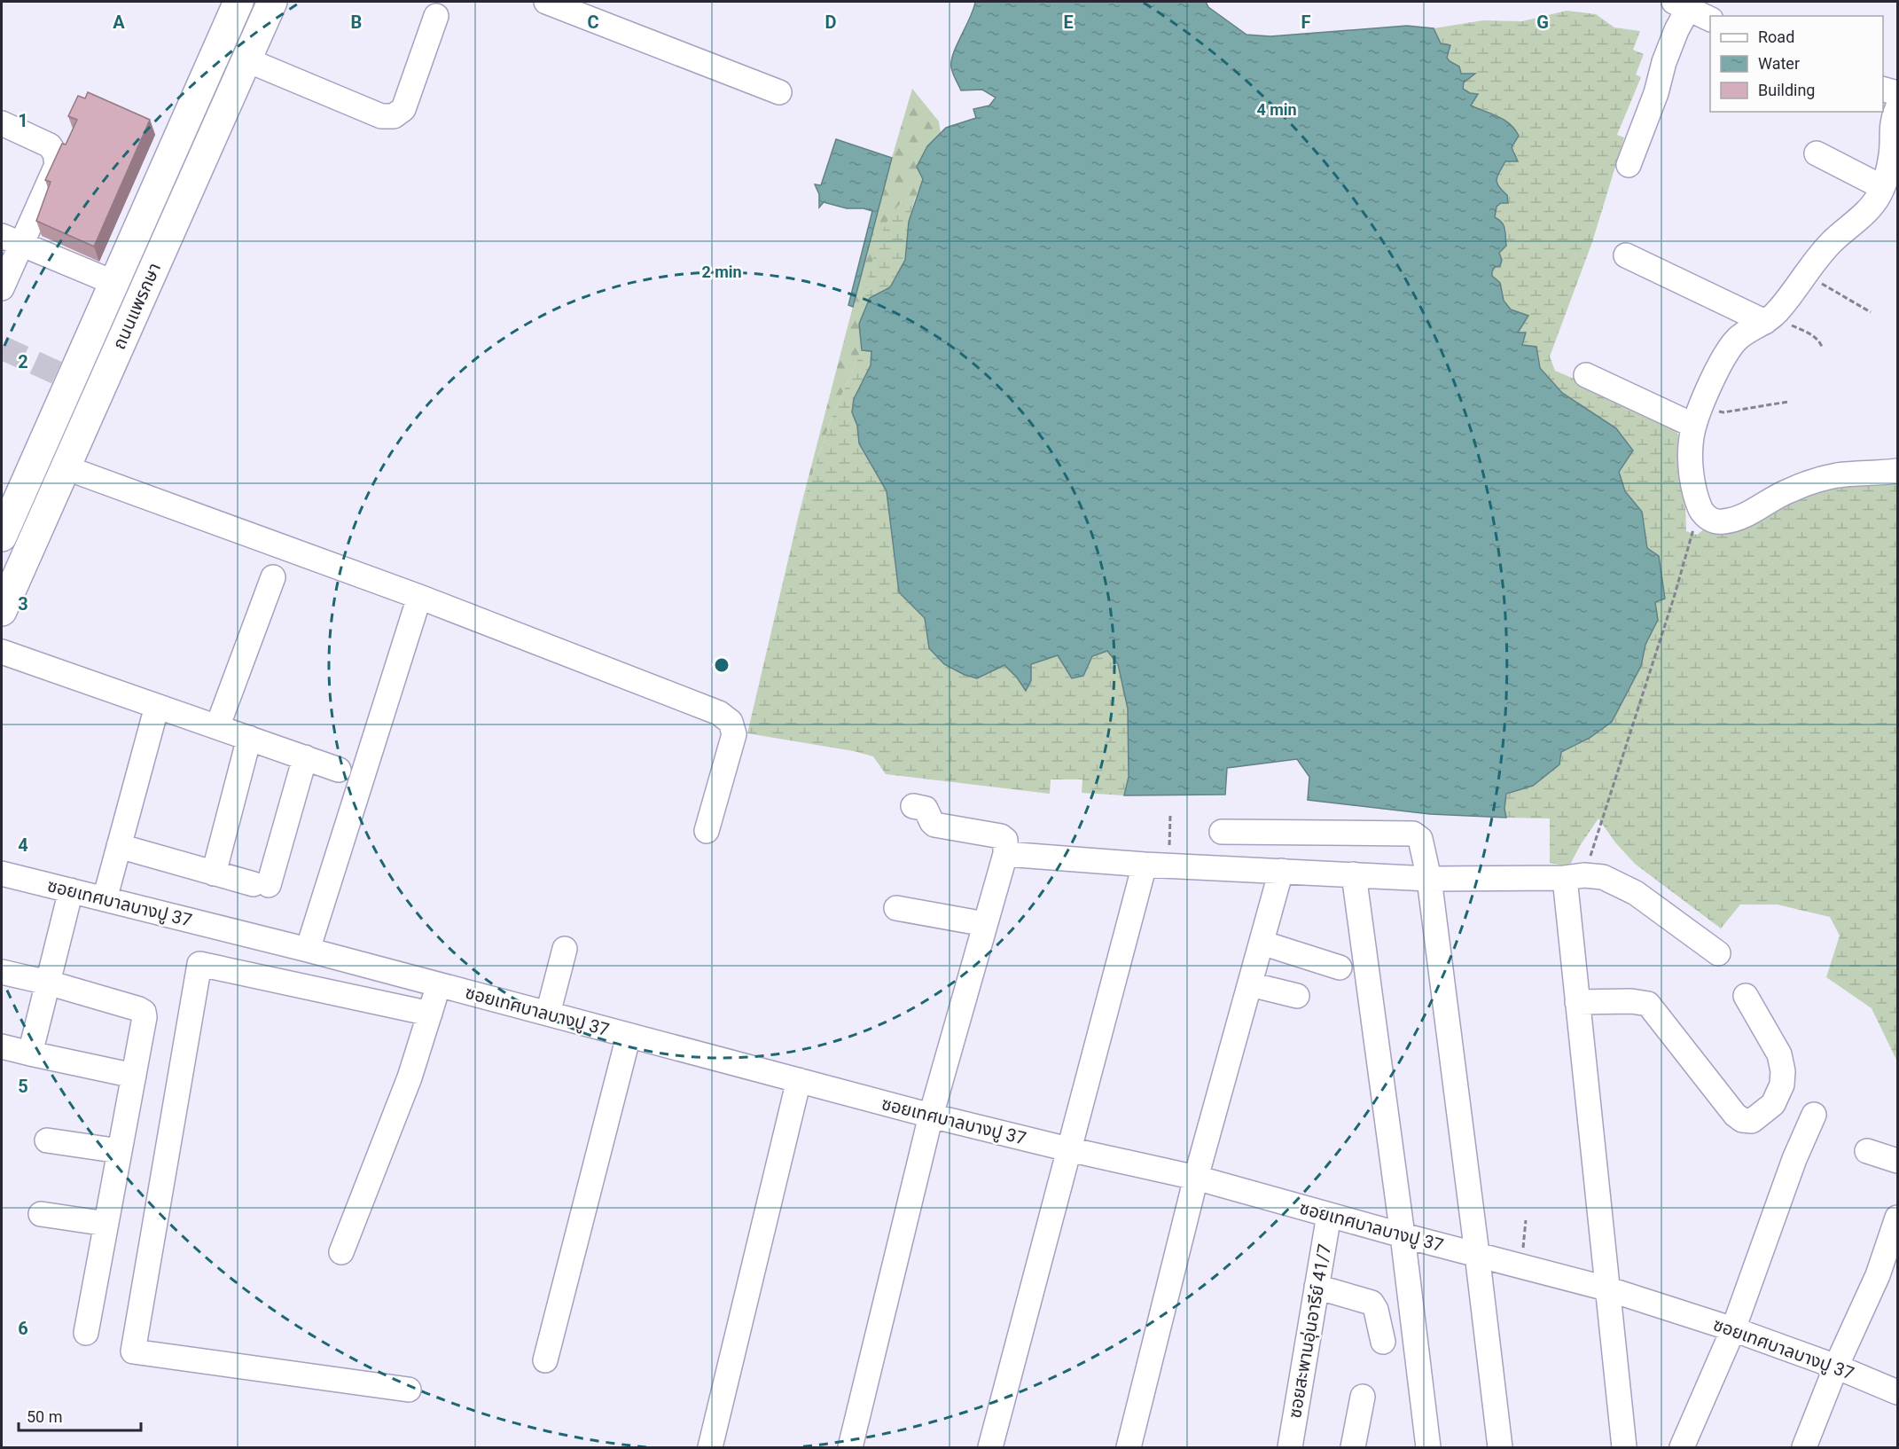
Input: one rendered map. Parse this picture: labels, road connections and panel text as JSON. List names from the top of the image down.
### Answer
{
  "streets": {
    "main road": ["ถนนแพรกษา"],
    "street": ["ซอยเทศบาลบางปู 37", "ซอยสะพานอุ่นอารีย์ 41/7"]
  },
  "crossings": [
    ["ซอยเทศบาลบางปู 37", "ซอยสะพานอุ่นอารีย์ 41/7"]
  ],
  "legend": ["Road", "Water", "Building"],
  "scale_bar": "50 m",
  "grid": {
    "columns": [
      "A",
      "B",
      "C",
      "D",
      "E",
      "F",
      "G"
    ],
    "rows": [
      "1",
      "2",
      "3",
      "4",
      "5",
      "6"
    ]
  },
  "rings": ["4 min", "2 min"]
}
